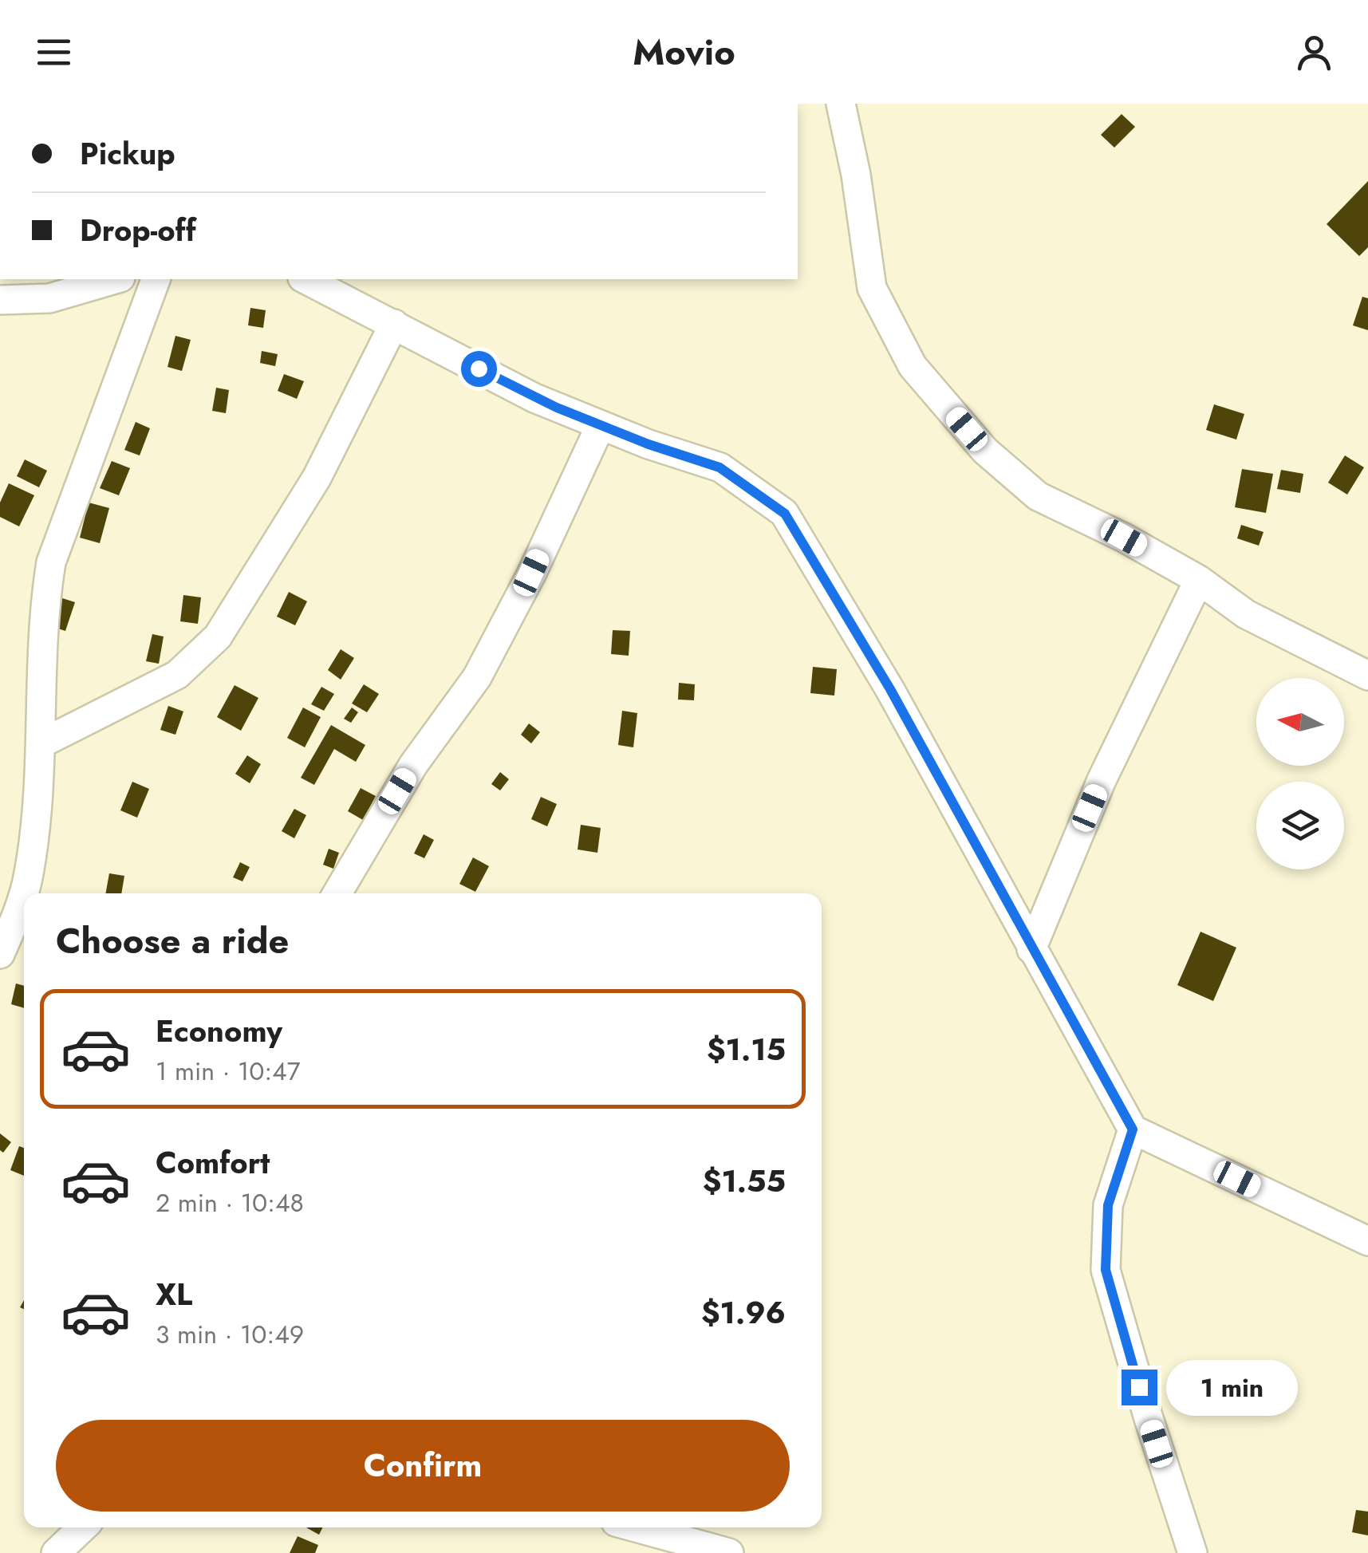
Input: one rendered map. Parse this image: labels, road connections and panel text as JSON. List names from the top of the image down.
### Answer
{
  "north": "left",
  "page": {
    "header": "Movio",
    "banner": ["Pickup", "Drop-off"],
    "heading": "Choose a ride",
    "list": [
      {
        "name": "Economy",
        "note": "1 min · 10:47",
        "value": "$1.15"
      },
      {
        "name": "Comfort",
        "note": "2 min · 10:48",
        "value": "$1.55"
      },
      {
        "name": "XL",
        "note": "3 min · 10:49",
        "value": "$1.96"
      }
    ],
    "bubble": "1 min",
    "buttons": "Confirm"
  }
}
